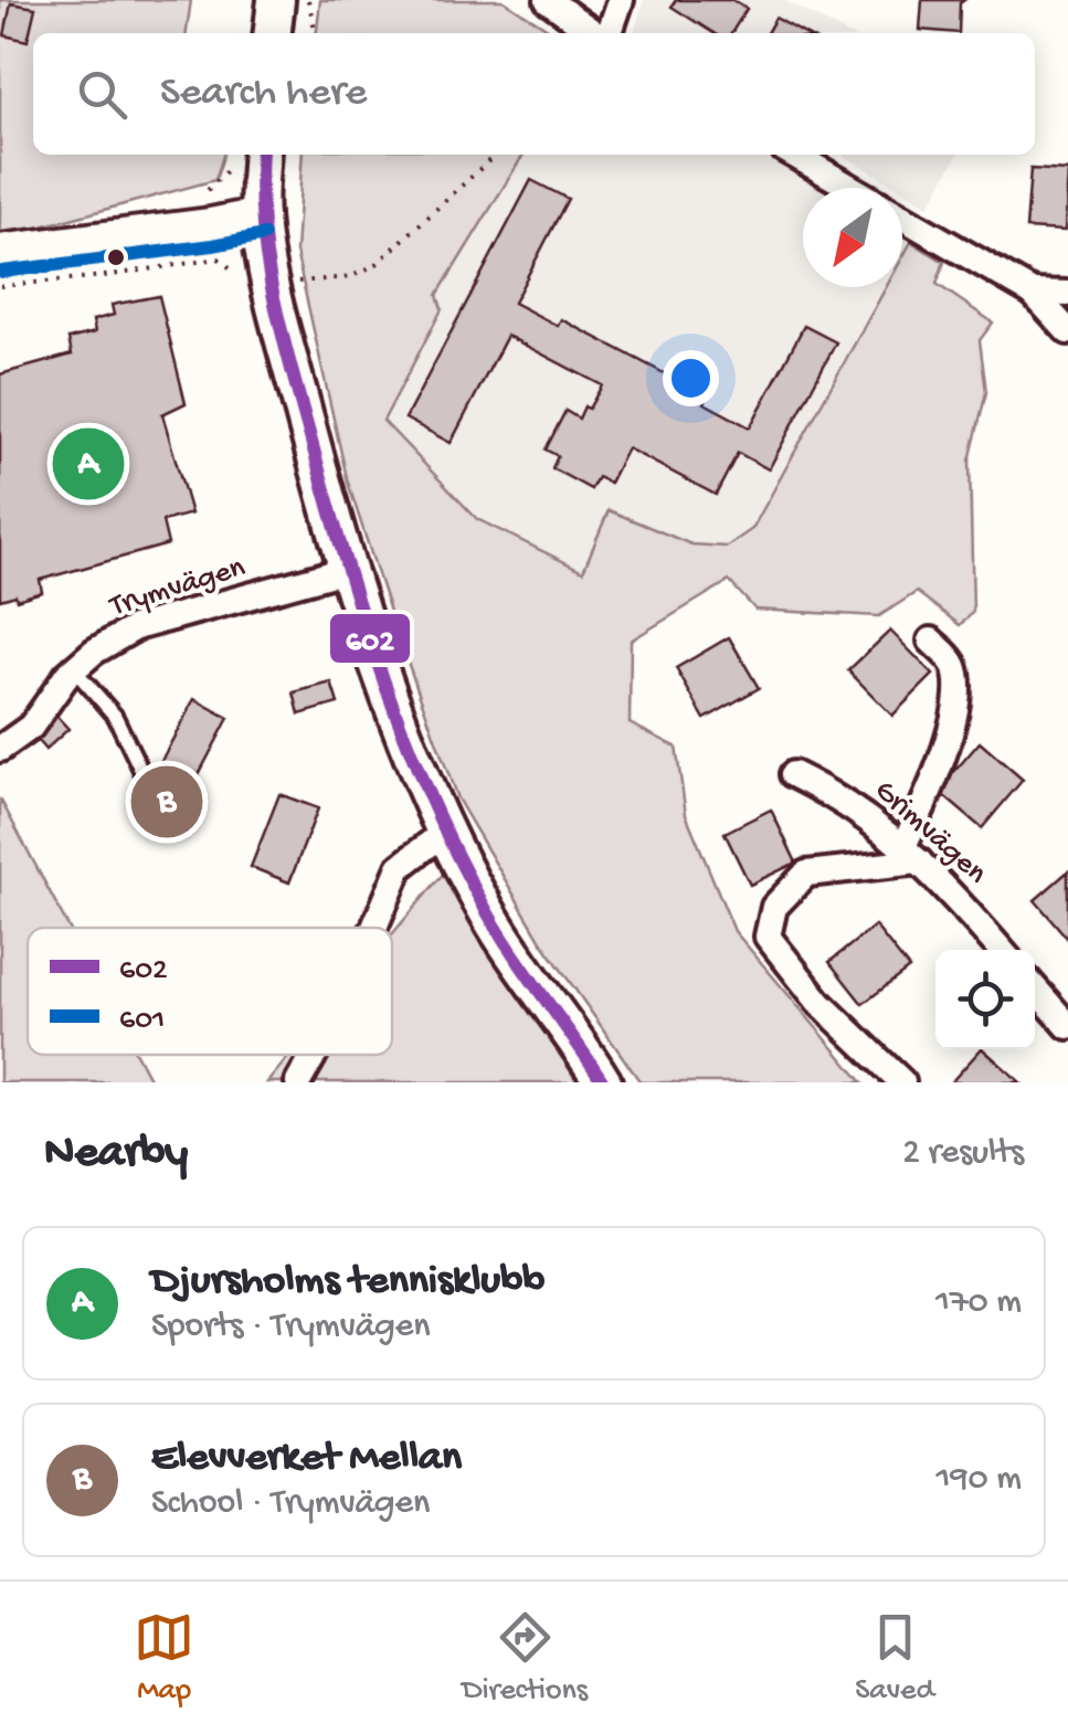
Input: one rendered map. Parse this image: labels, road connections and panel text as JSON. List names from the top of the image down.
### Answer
{
  "streets": {
    "street": ["Trymvägen", "Grimvägen"]
  },
  "lines": ["transit line 602", "transit line 601"],
  "legend": ["602", "601"],
  "north": "bottom left",
  "page": {
    "search": "Search here",
    "pins": ["A", "B"],
    "heading": ["Nearby", "2 results"],
    "list": [
      {
        "mark": "A",
        "name": "Djursholms tennisklubb",
        "note": "Sports · Trymvägen",
        "value": "170 m"
      },
      {
        "mark": "B",
        "name": "Elevverket Mellan",
        "note": "School · Trymvägen",
        "value": "190 m"
      }
    ],
    "nav": ["Map", "Directions", "Saved"]
  }
}
